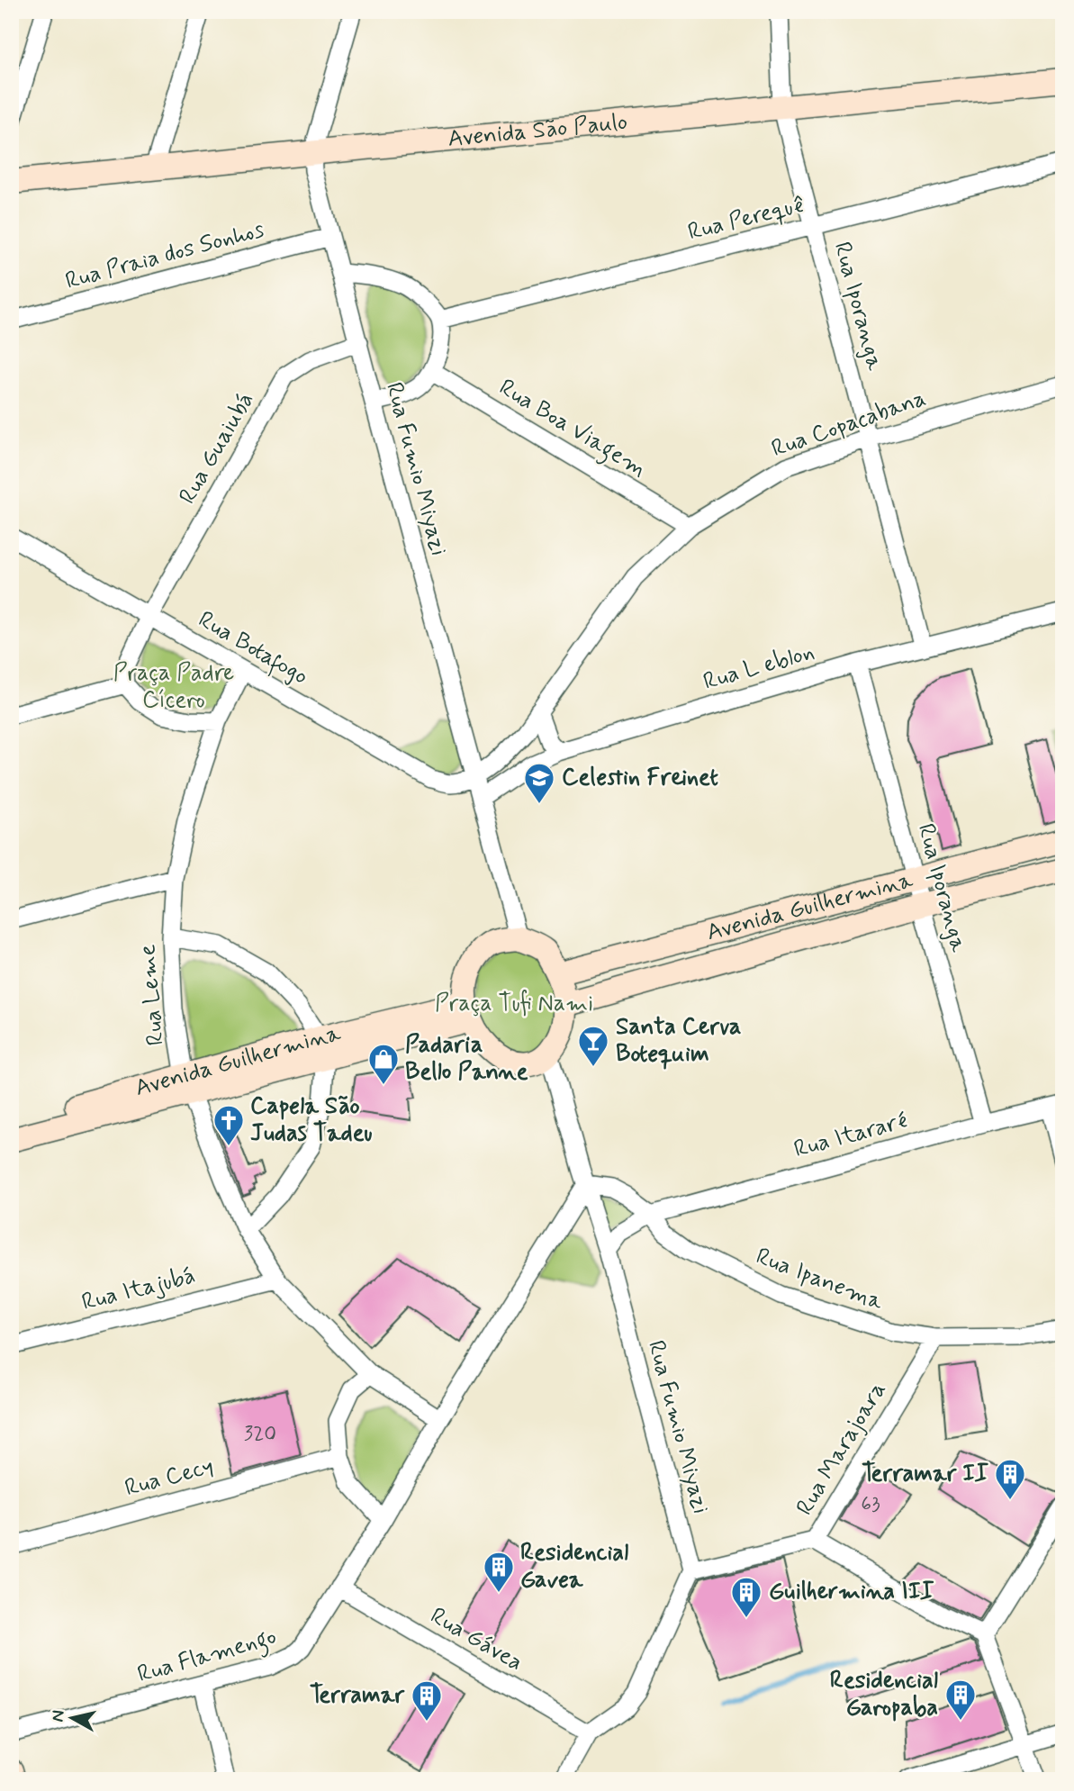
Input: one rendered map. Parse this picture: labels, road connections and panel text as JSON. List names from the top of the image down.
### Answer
{
  "streets": {
    "street": [
      "Avenida São Paulo",
      "Rua Perequê",
      "Rua Praia dos Sonhos",
      "Rua Iporanga",
      "Rua Copacabana",
      "Rua Boa Viagem",
      "Rua Guaiubá",
      "Rua Fumio Miyazi",
      "Rua Botafogo",
      "Rua L eblon",
      "Avenida Guilhermina",
      "Rua Leme",
      "Rua Itararé",
      "Rua Ipanema",
      "Rua Itajubá",
      "Rua Marajoara",
      "Rua Cecy",
      "Rua Gávea",
      "Rua Flamengo"
    ]
  },
  "crossings": [
    ["Avenida São Paulo", "Rua Iporanga"],
    ["Avenida São Paulo", "Rua Fumio Miyazi"],
    ["Rua Perequê", "Rua Iporanga"],
    ["Rua Praia dos Sonhos", "Rua Fumio Miyazi"],
    ["Rua Iporanga", "Rua Copacabana"],
    ["Rua Iporanga", "Rua L eblon"],
    ["Rua Iporanga", "Avenida Guilhermina"],
    ["Rua Iporanga", "Rua Itararé"],
    ["Rua Copacabana", "Rua Boa Viagem"],
    ["Rua Copacabana", "Rua Fumio Miyazi"],
    ["Rua Copacabana", "Rua Botafogo"],
    ["Rua Guaiubá", "Rua Fumio Miyazi"],
    ["Rua Guaiubá", "Rua Botafogo"],
    ["Rua Fumio Miyazi", "Rua Botafogo"],
    ["Rua Fumio Miyazi", "Rua L eblon"],
    ["Rua Fumio Miyazi", "Avenida Guilhermina"],
    ["Rua Fumio Miyazi", "Rua Itararé"],
    ["Rua Fumio Miyazi", "Rua Ipanema"],
    ["Rua Fumio Miyazi", "Rua Marajoara"],
    ["Rua Botafogo", "Rua Leme"],
    ["Avenida Guilhermina", "Rua Leme"],
    ["Rua Leme", "Rua Itajubá"],
    ["Rua Leme", "Rua Flamengo"],
    ["Rua Itararé", "Rua Ipanema"],
    ["Rua Ipanema", "Rua Marajoara"],
    ["Rua Gávea", "Rua Flamengo"]
  ],
  "parks": ["Praça Padre Cícero", "Praça Tufi Nami"],
  "places": {
    "school or university": ["Celestin Freinet"],
    "bar": ["Santa Cerva Botequim"],
    "shop": ["Padaria Bello Panne"],
    "church": ["Capela São Judas Tadeu"],
    "building": [
      "Terramar II",
      "Residencial Gavea",
      "Guilhermina III",
      "Residencial Garopaba",
      "Terramar"
    ]
  },
  "house_numbers": ["320", "63"],
  "north": "left"
}
